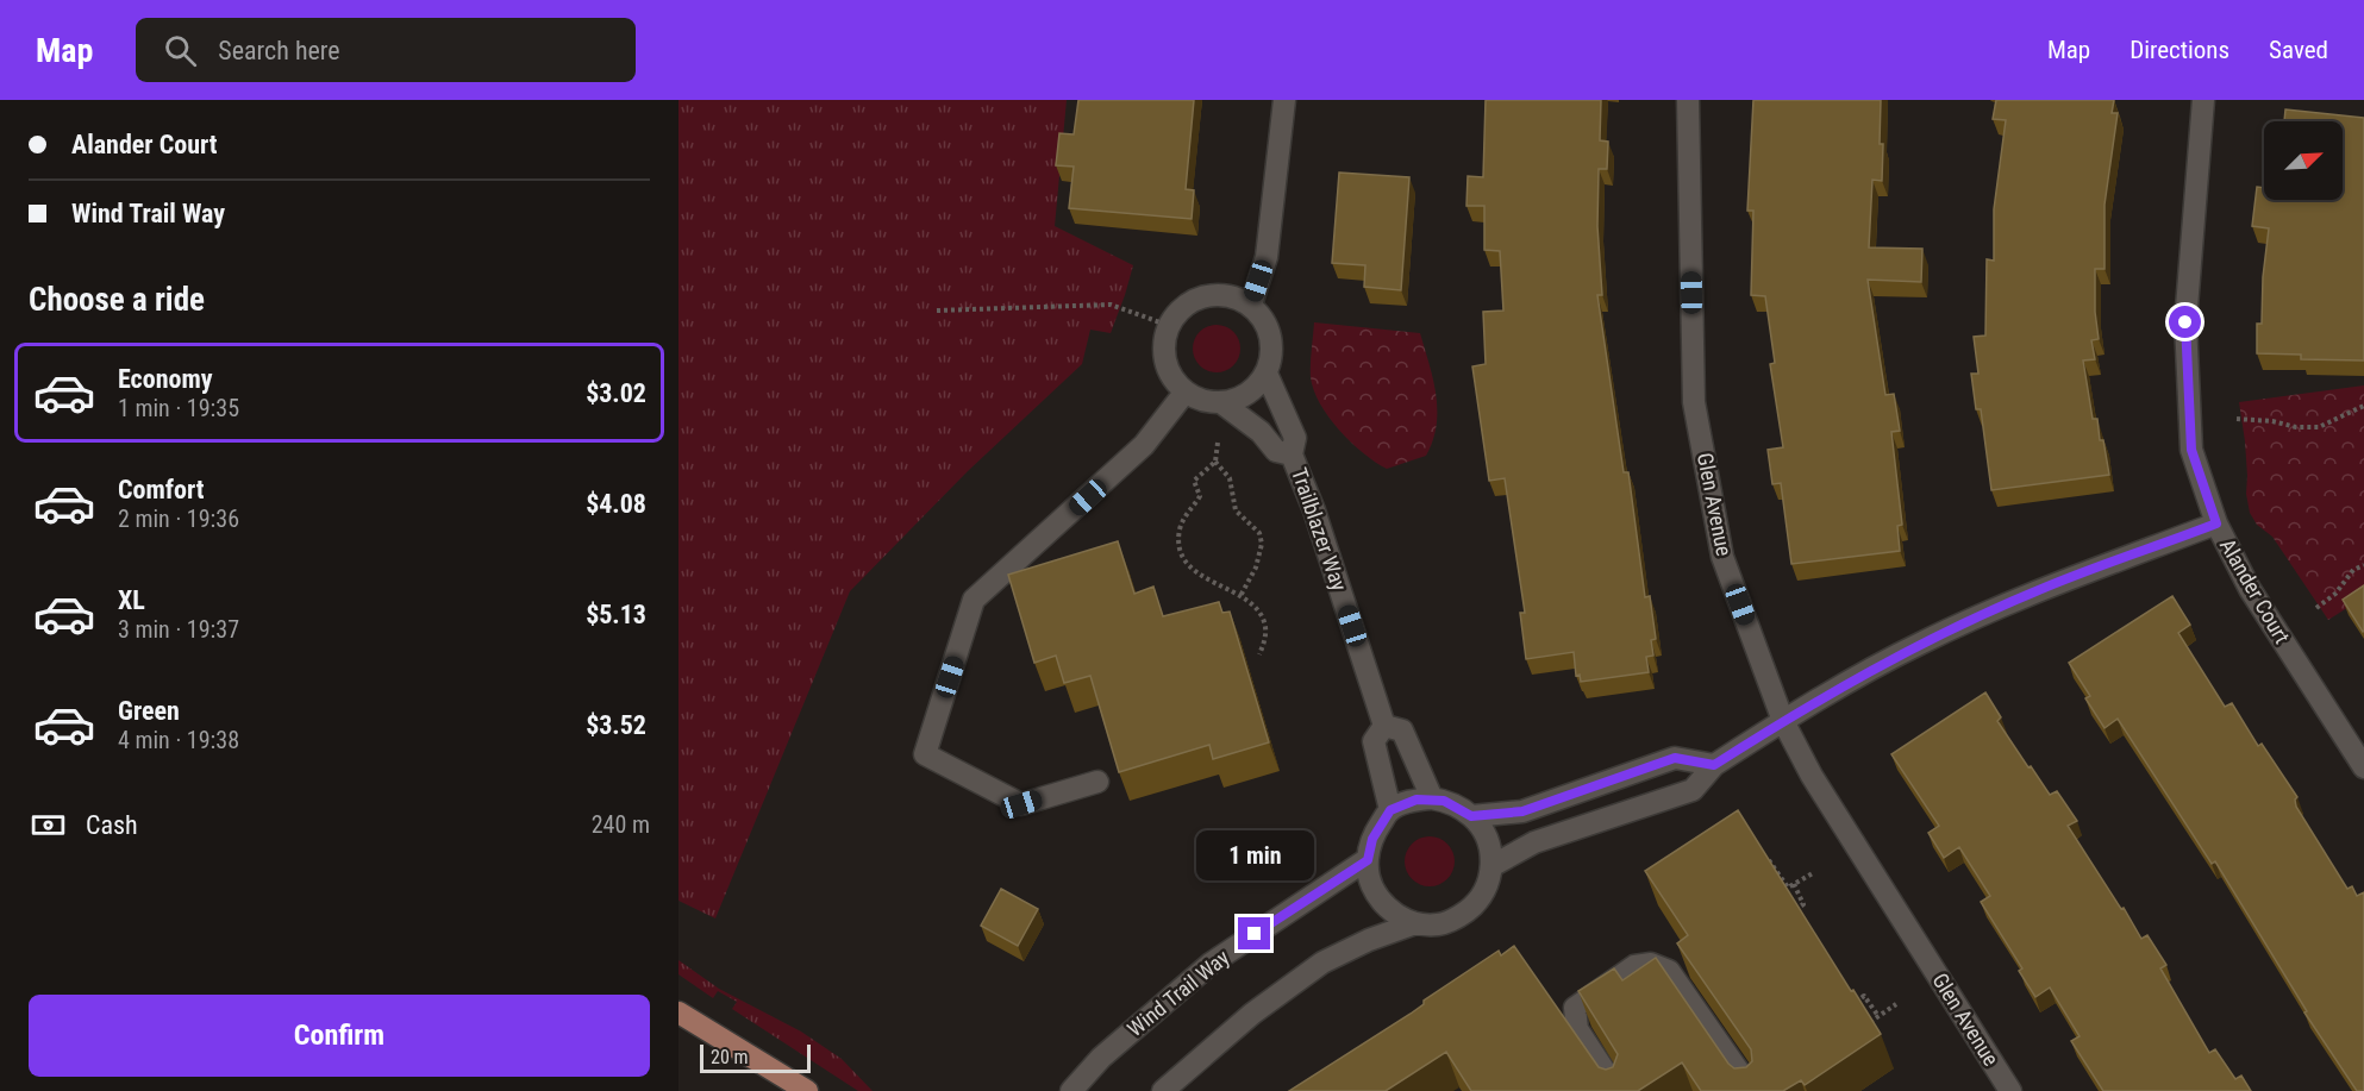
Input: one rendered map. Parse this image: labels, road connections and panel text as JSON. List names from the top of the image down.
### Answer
{
  "streets": {
    "street": [
      "Glen Avenue",
      "Trailblazer Way",
      "Alander Court",
      "Wind Trail Way"
    ]
  },
  "scale_bar": "20 m",
  "north": "top right",
  "page": {
    "header": "Map",
    "search": "Search here",
    "nav": ["Map", "Directions", "Saved"],
    "banner": ["Alander Court", "Wind Trail Way"],
    "heading": "Choose a ride",
    "list": [
      {
        "name": "Economy",
        "note": "1 min · 19:35",
        "value": "$3.02"
      },
      {
        "name": "Comfort",
        "note": "2 min · 19:36",
        "value": "$4.08"
      },
      {
        "name": "XL",
        "note": "3 min · 19:37",
        "value": "$5.13"
      },
      {
        "name": "Green",
        "note": "4 min · 19:38",
        "value": "$3.52"
      }
    ],
    "pay": ["Cash", "240 m"],
    "bubble": "1 min",
    "buttons": "Confirm",
    "scale": "20 m"
  }
}
